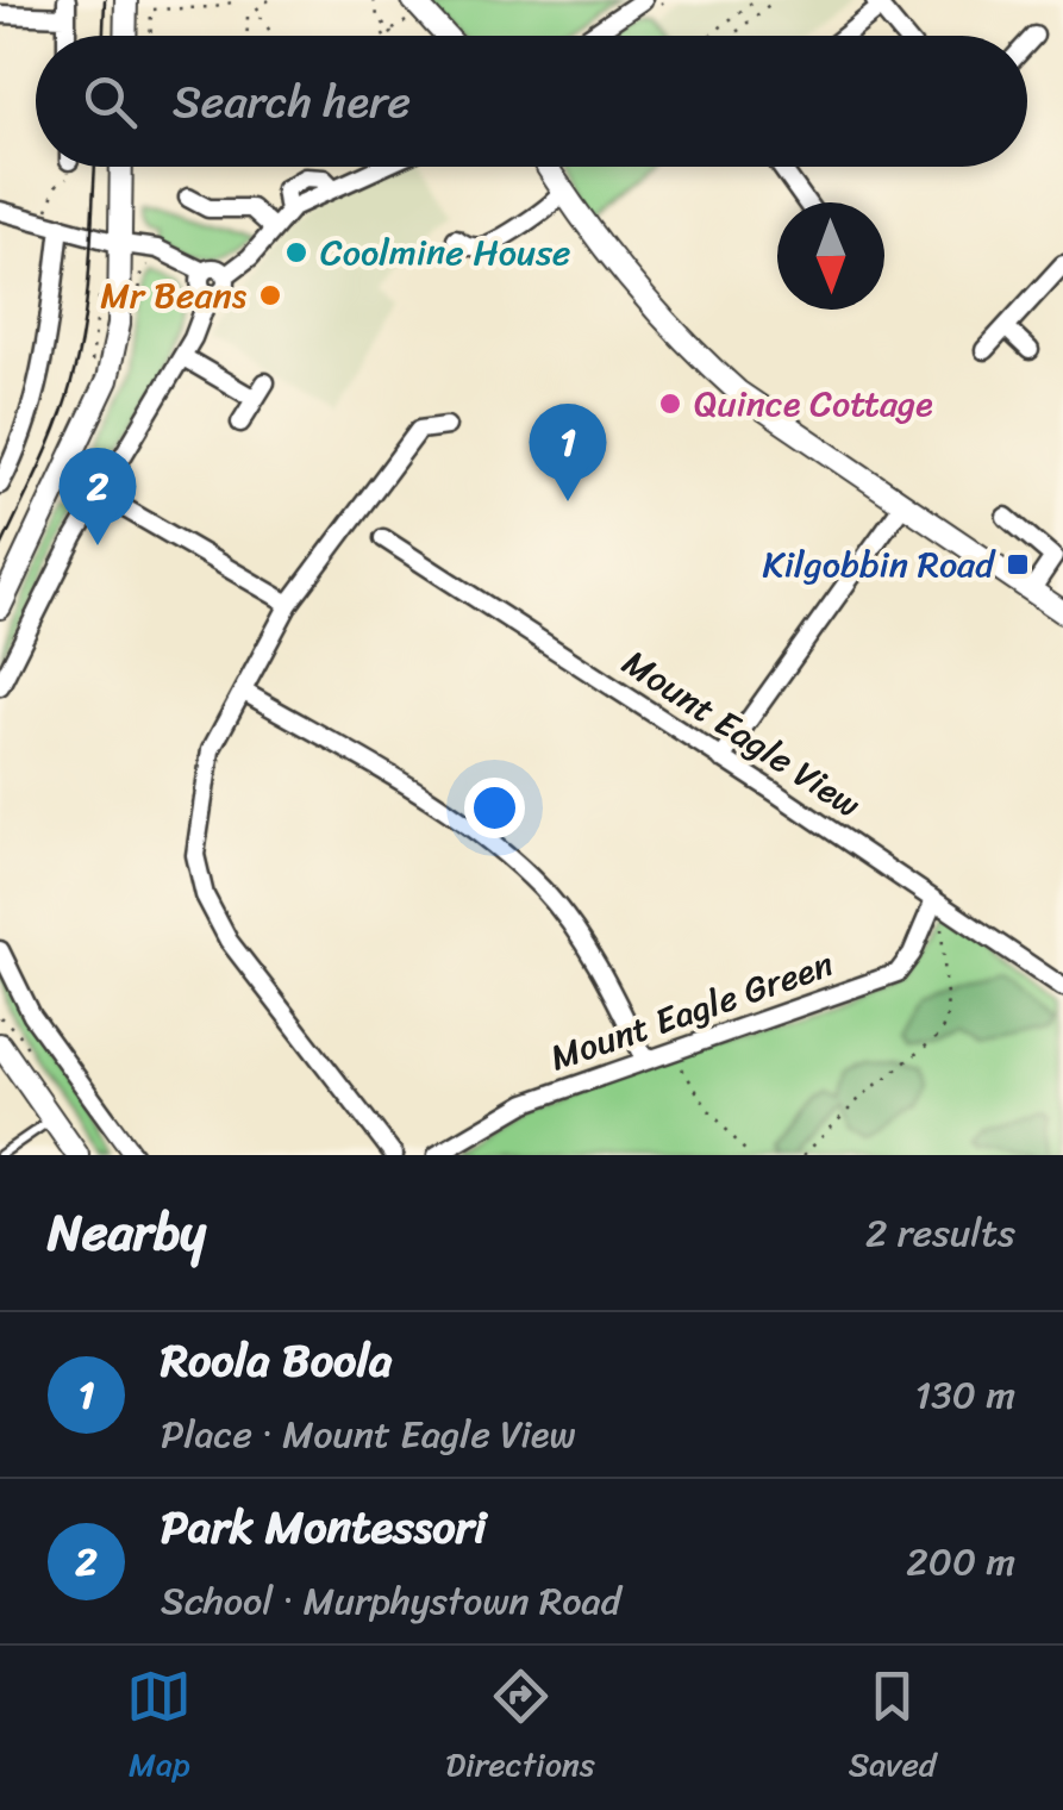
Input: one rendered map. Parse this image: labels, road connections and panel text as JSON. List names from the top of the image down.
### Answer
{
  "streets": {
    "street": ["Mount Eagle View", "Mount Eagle Green"]
  },
  "crossings": [
    ["Mount Eagle View", "Mount Eagle Green"]
  ],
  "places": {
    "other": ["Coolmine House", "Mr Beans", "Quince Cottage"],
    "transit": ["Kilgobbin Road"]
  },
  "north": "bottom",
  "page": {
    "search": "Search here",
    "pins": ["1", "2"],
    "heading": ["Nearby", "2 results"],
    "list": [
      {
        "mark": "1",
        "name": "Roola Boola",
        "note": "Place · Mount Eagle View",
        "value": "130 m"
      },
      {
        "mark": "2",
        "name": "Park Montessori",
        "note": "School · Murphystown Road",
        "value": "200 m"
      }
    ],
    "nav": ["Map", "Directions", "Saved"]
  }
}
